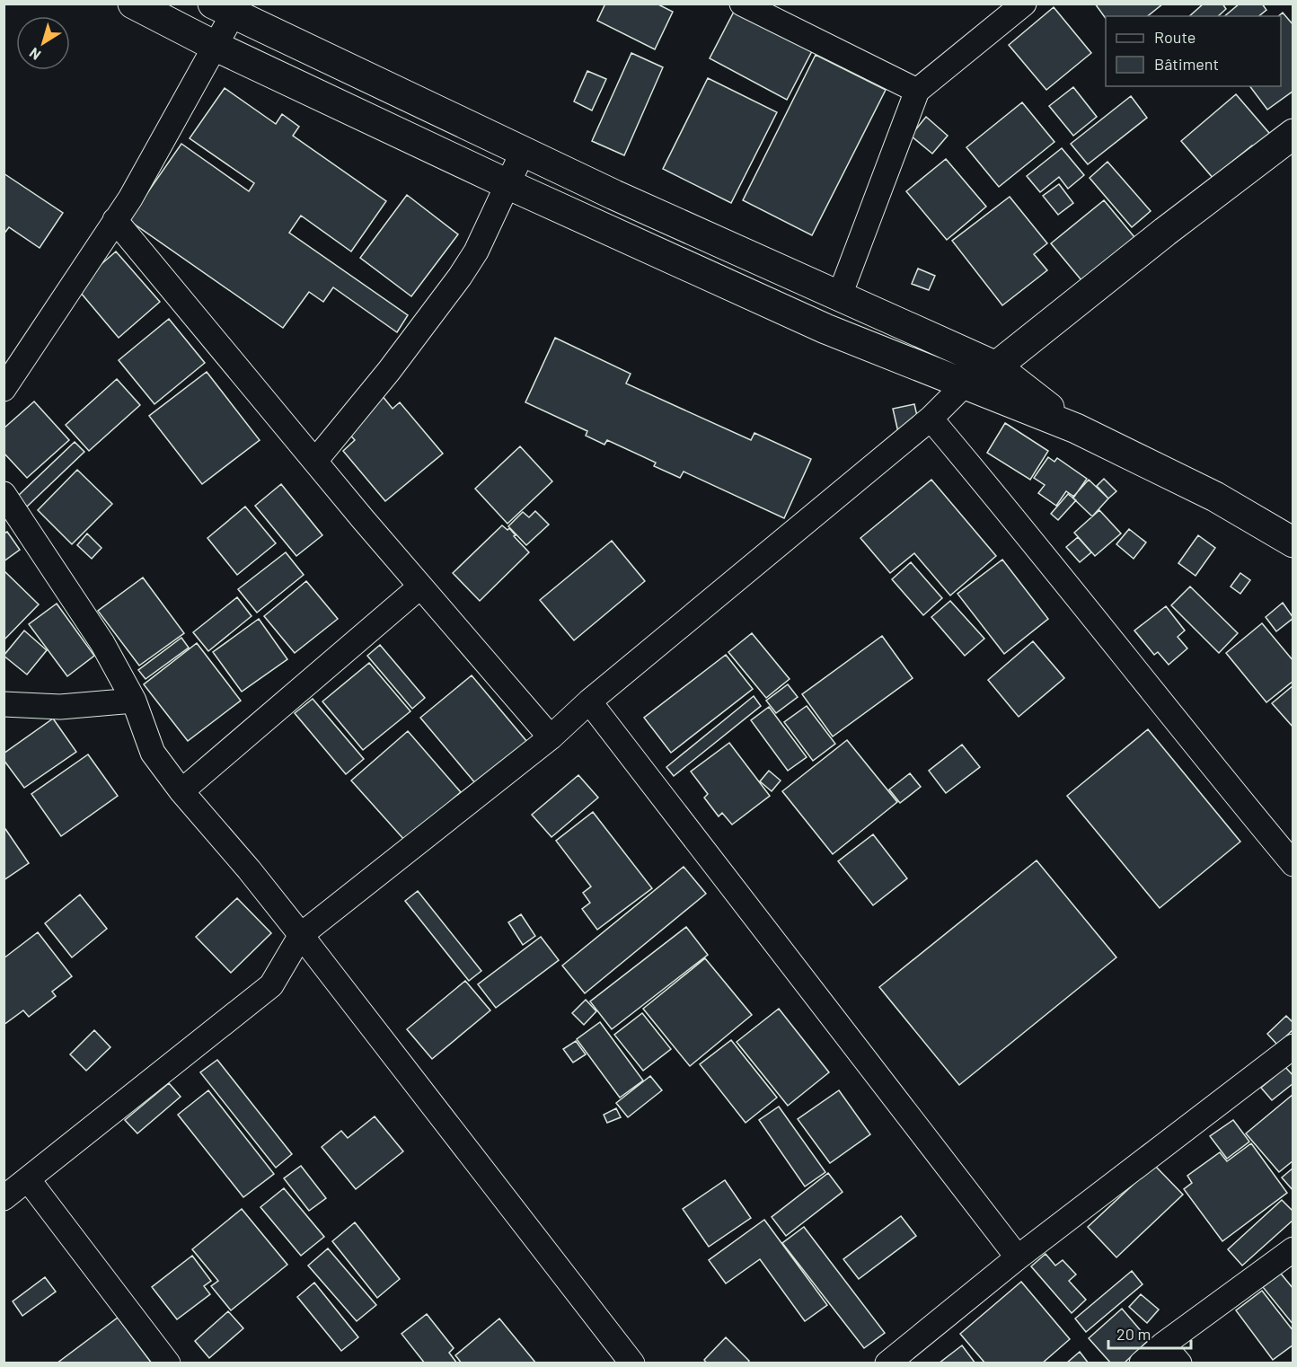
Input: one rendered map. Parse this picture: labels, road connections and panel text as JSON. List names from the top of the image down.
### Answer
{
  "legend": ["Route", "Bâtiment"],
  "scale_bar": "20 m",
  "north": "bottom left"
}
